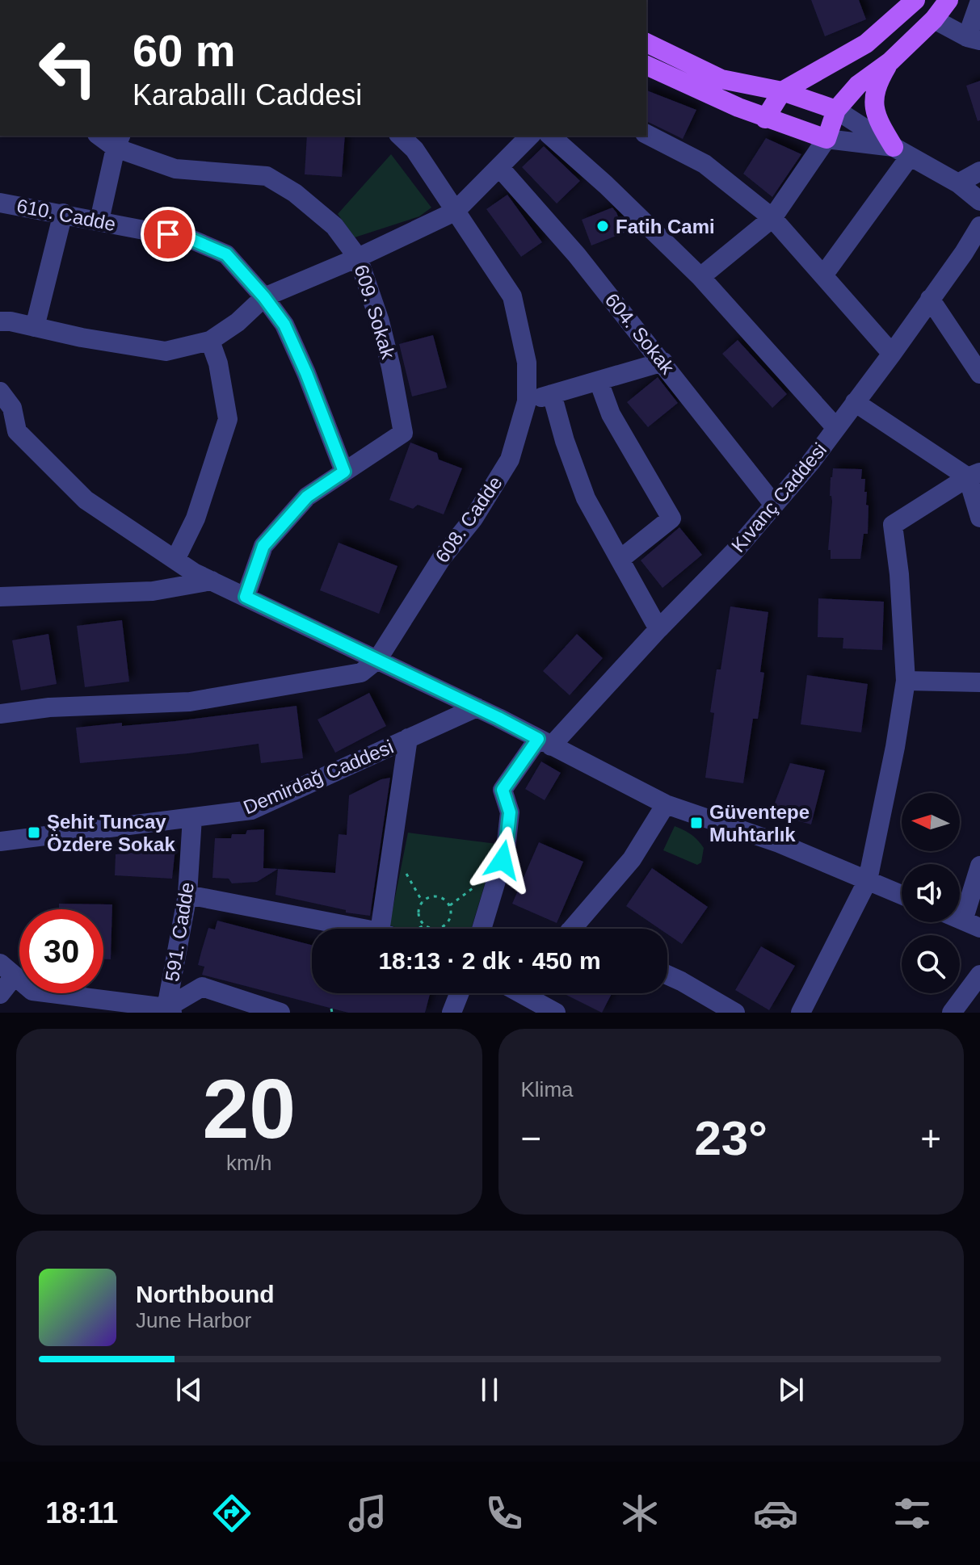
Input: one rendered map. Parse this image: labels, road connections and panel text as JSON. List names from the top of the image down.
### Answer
{
  "streets": {
    "street": [
      "610. Cadde",
      "609. Sokak",
      "604. Sokak",
      "Kıvanç Caddesi",
      "608. Cadde",
      "Demirdağ Caddesi",
      "591. Cadde"
    ]
  },
  "crossings": [
    ["610. Cadde", "609. Sokak"],
    ["604. Sokak", "Kıvanç Caddesi"],
    ["Demirdağ Caddesi", "591. Cadde"]
  ],
  "places": {
    "other": ["Fatih Cami"],
    "transit": ["Güventepe Muhtarlık", "Şehit Tuncay Özdere Sokak"]
  },
  "north": "left",
  "page": {
    "turn": ["60 m", "Karaballı Caddesi"],
    "limit": "30",
    "trip": "18:13 · 2 dk · 450 m",
    "tile": [
      ["20", "km/h"],
      "Klima"
    ],
    "heat": ["−", "23°", "+"],
    "song": ["Northbound", "June Harbor"],
    "tabs": "18:11"
  }
}
